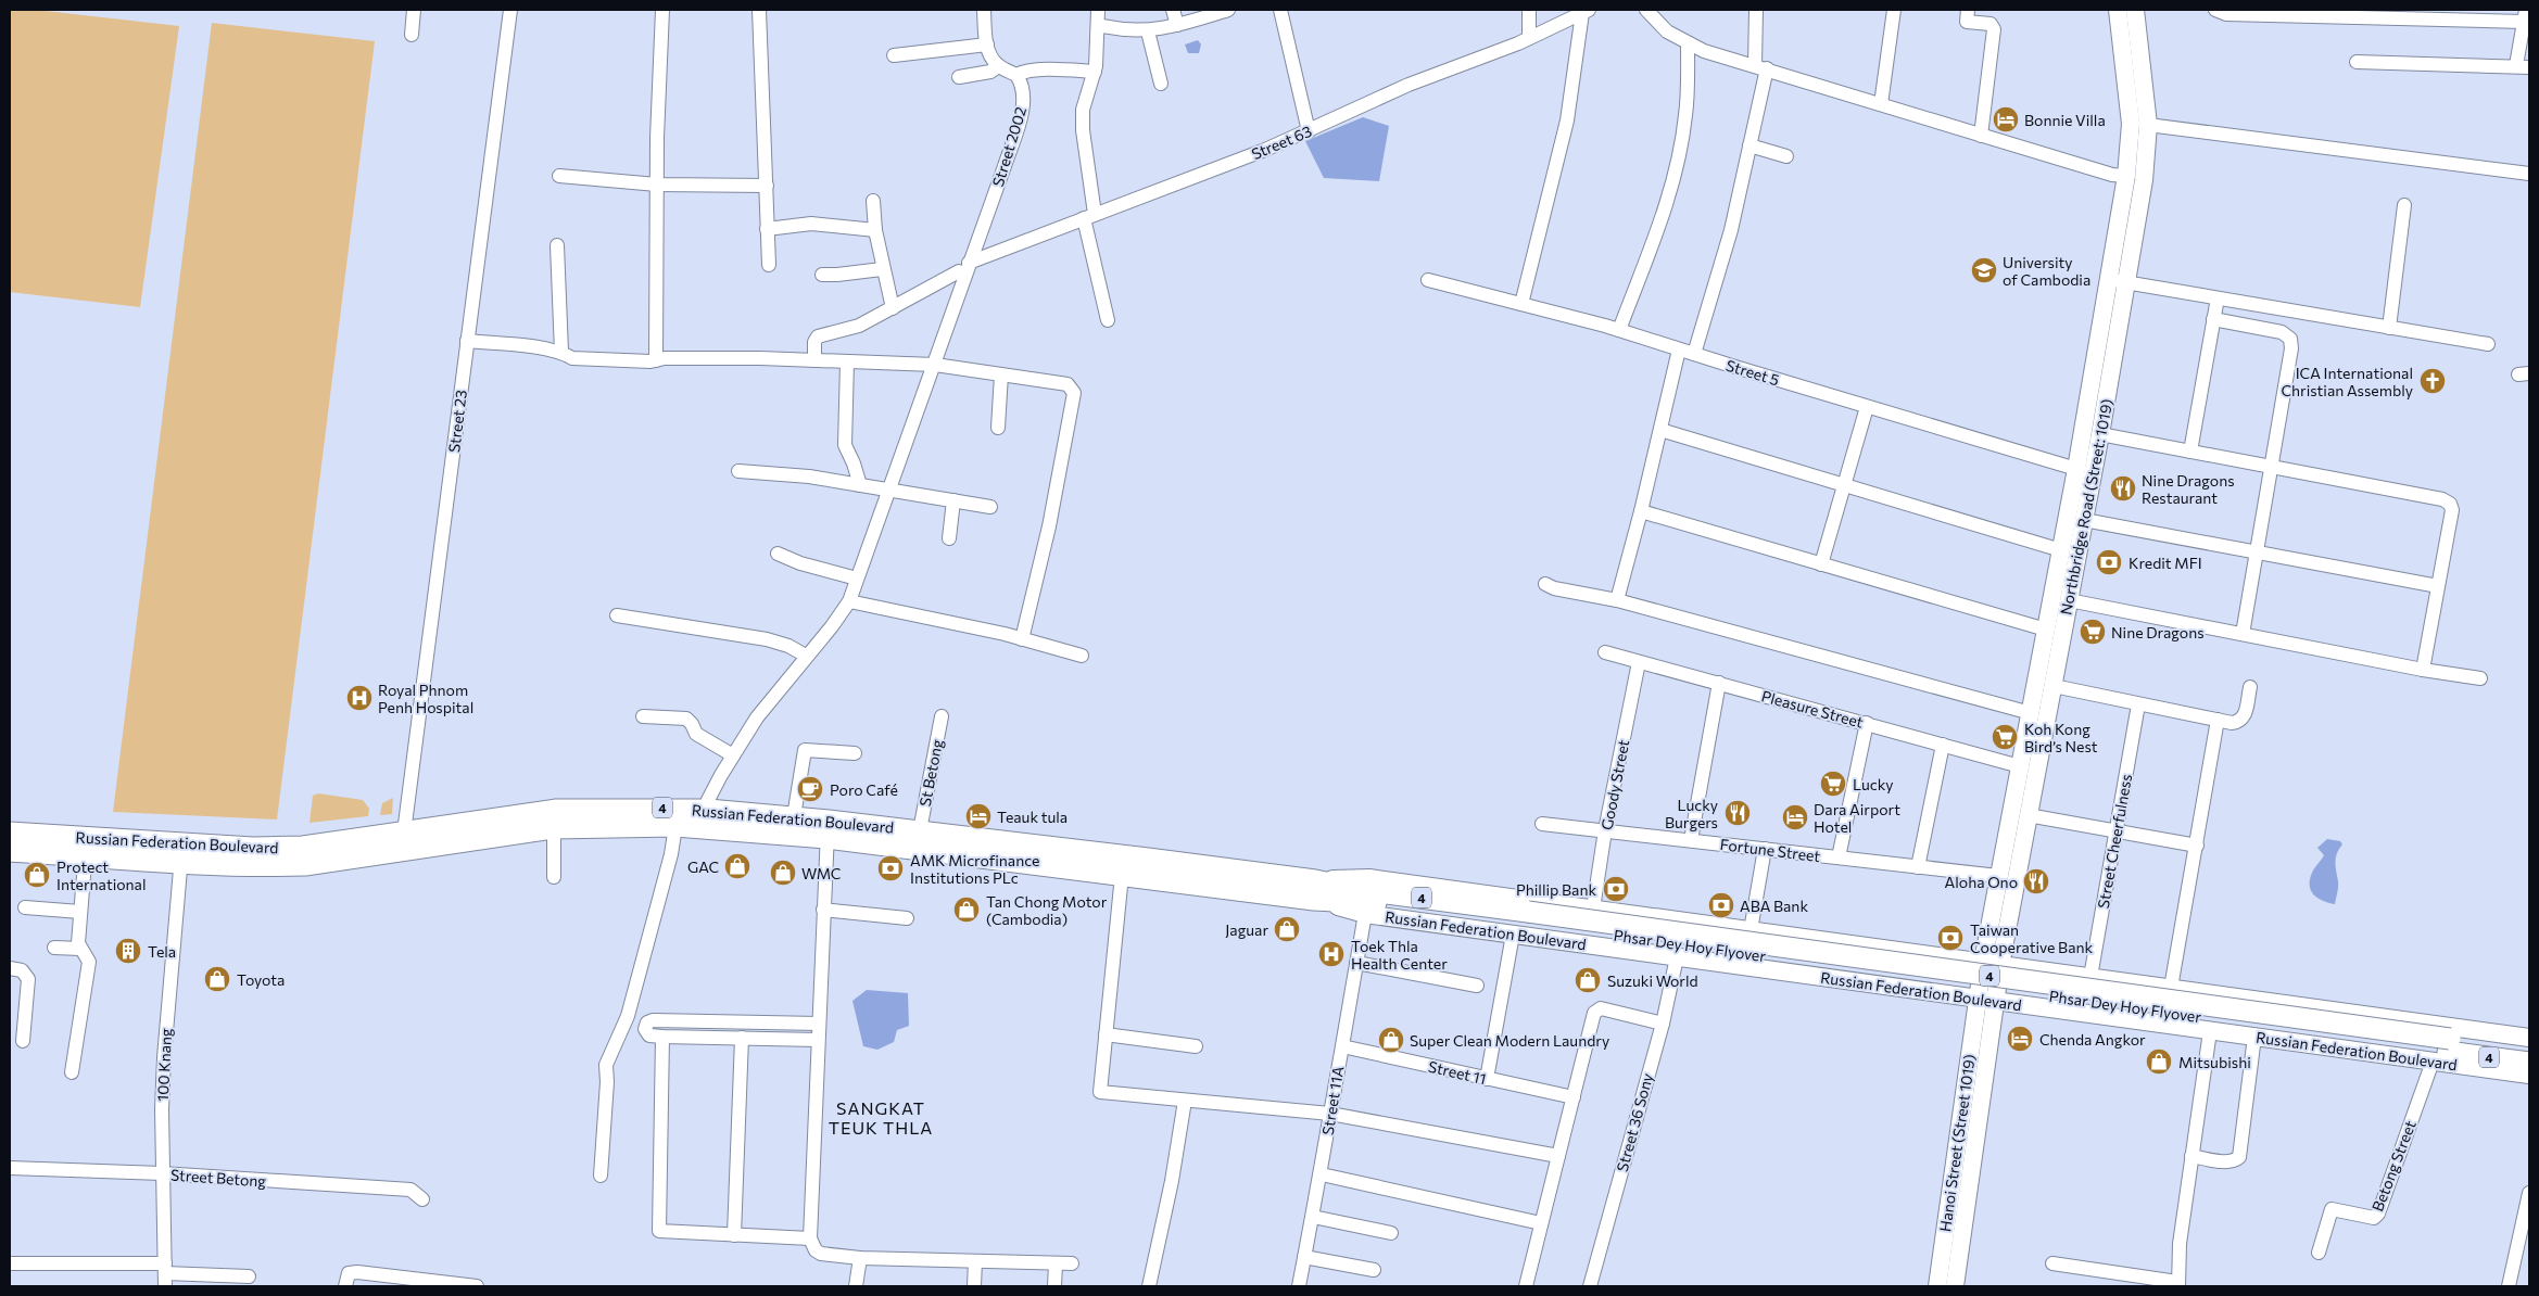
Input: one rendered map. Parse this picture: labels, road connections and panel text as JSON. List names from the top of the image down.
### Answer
{
  "streets": {
    "highway": ["4", "Russian Federation Boulevard", "Phsar Dey Hoy Flyover"],
    "main road": ["Northbridge Road (Street: 1019)", "Hanoi Street (Street 1019)"],
    "street": [
      "Street 63",
      "Street 2002",
      "Street 5",
      "Street 23",
      "Pleasure Street",
      "St Betong",
      "Goody Street",
      "Street Cheerfulness",
      "Fortune Street",
      "100 Knang",
      "Street 11",
      "Street 11A",
      "Street 36 Sony",
      "Betong Street",
      "Street Betong"
    ]
  },
  "crossings": [
    ["Street 63", "Street 2002"],
    ["Street 2002", "Russian Federation Boulevard"],
    ["Street 5", "Northbridge Road (Street: 1019)"],
    ["Street 23", "Russian Federation Boulevard"],
    ["Northbridge Road (Street: 1019)", "Pleasure Street"],
    ["Northbridge Road (Street: 1019)", "Russian Federation Boulevard"],
    ["Northbridge Road (Street: 1019)", "Fortune Street"],
    ["Northbridge Road (Street: 1019)", "Hanoi Street (Street 1019)"],
    ["Pleasure Street", "Goody Street"],
    ["St Betong", "Russian Federation Boulevard"],
    ["Goody Street", "Russian Federation Boulevard"],
    ["Goody Street", "Fortune Street"],
    ["Russian Federation Boulevard", "Street Cheerfulness"],
    ["Russian Federation Boulevard", "Phsar Dey Hoy Flyover"],
    ["Russian Federation Boulevard", "100 Knang"],
    ["Russian Federation Boulevard", "Street 11A"],
    ["Russian Federation Boulevard", "Street 36 Sony"],
    ["Russian Federation Boulevard", "Hanoi Street (Street 1019)"],
    ["Russian Federation Boulevard", "Betong Street"],
    ["Phsar Dey Hoy Flyover", "Betong Street"],
    ["100 Knang", "Street Betong"],
    ["Street 11", "Street 11A"]
  ],
  "districts": ["SANGKAT TEUK THLA"],
  "places": {
    "hotel": [
      "Bonnie Villa",
      "Teauk tula",
      "Dara Airport Hotel",
      "Chenda Angkor"
    ],
    "school or university": ["University of Cambodia"],
    "church": ["ICA International Christian Assembly"],
    "restaurant": ["Nine Dragons Restaurant", "Lucky Burgers", "Aloha Ono"],
    "bank": [
      "Kredit MFI",
      "AMK Microfinance Institutions PLc",
      "Phillip Bank",
      "ABA Bank",
      "Taiwan Cooperative Bank"
    ],
    "supermarket": ["Nine Dragons", "Koh Kong Bird’s Nest", "Lucky"],
    "hospital": ["Royal Phnom Penh Hospital", "Toek Thla Health Center"],
    "cafe": ["Poro Café"],
    "shop": [
      "GAC",
      "WMC",
      "Protect International",
      "Tan Chong Motor (Cambodia)",
      "Jaguar",
      "Toyota",
      "Suzuki World",
      "Super Clean Modern Laundry",
      "Mitsubishi"
    ],
    "building": ["Tela"]
  }
}
